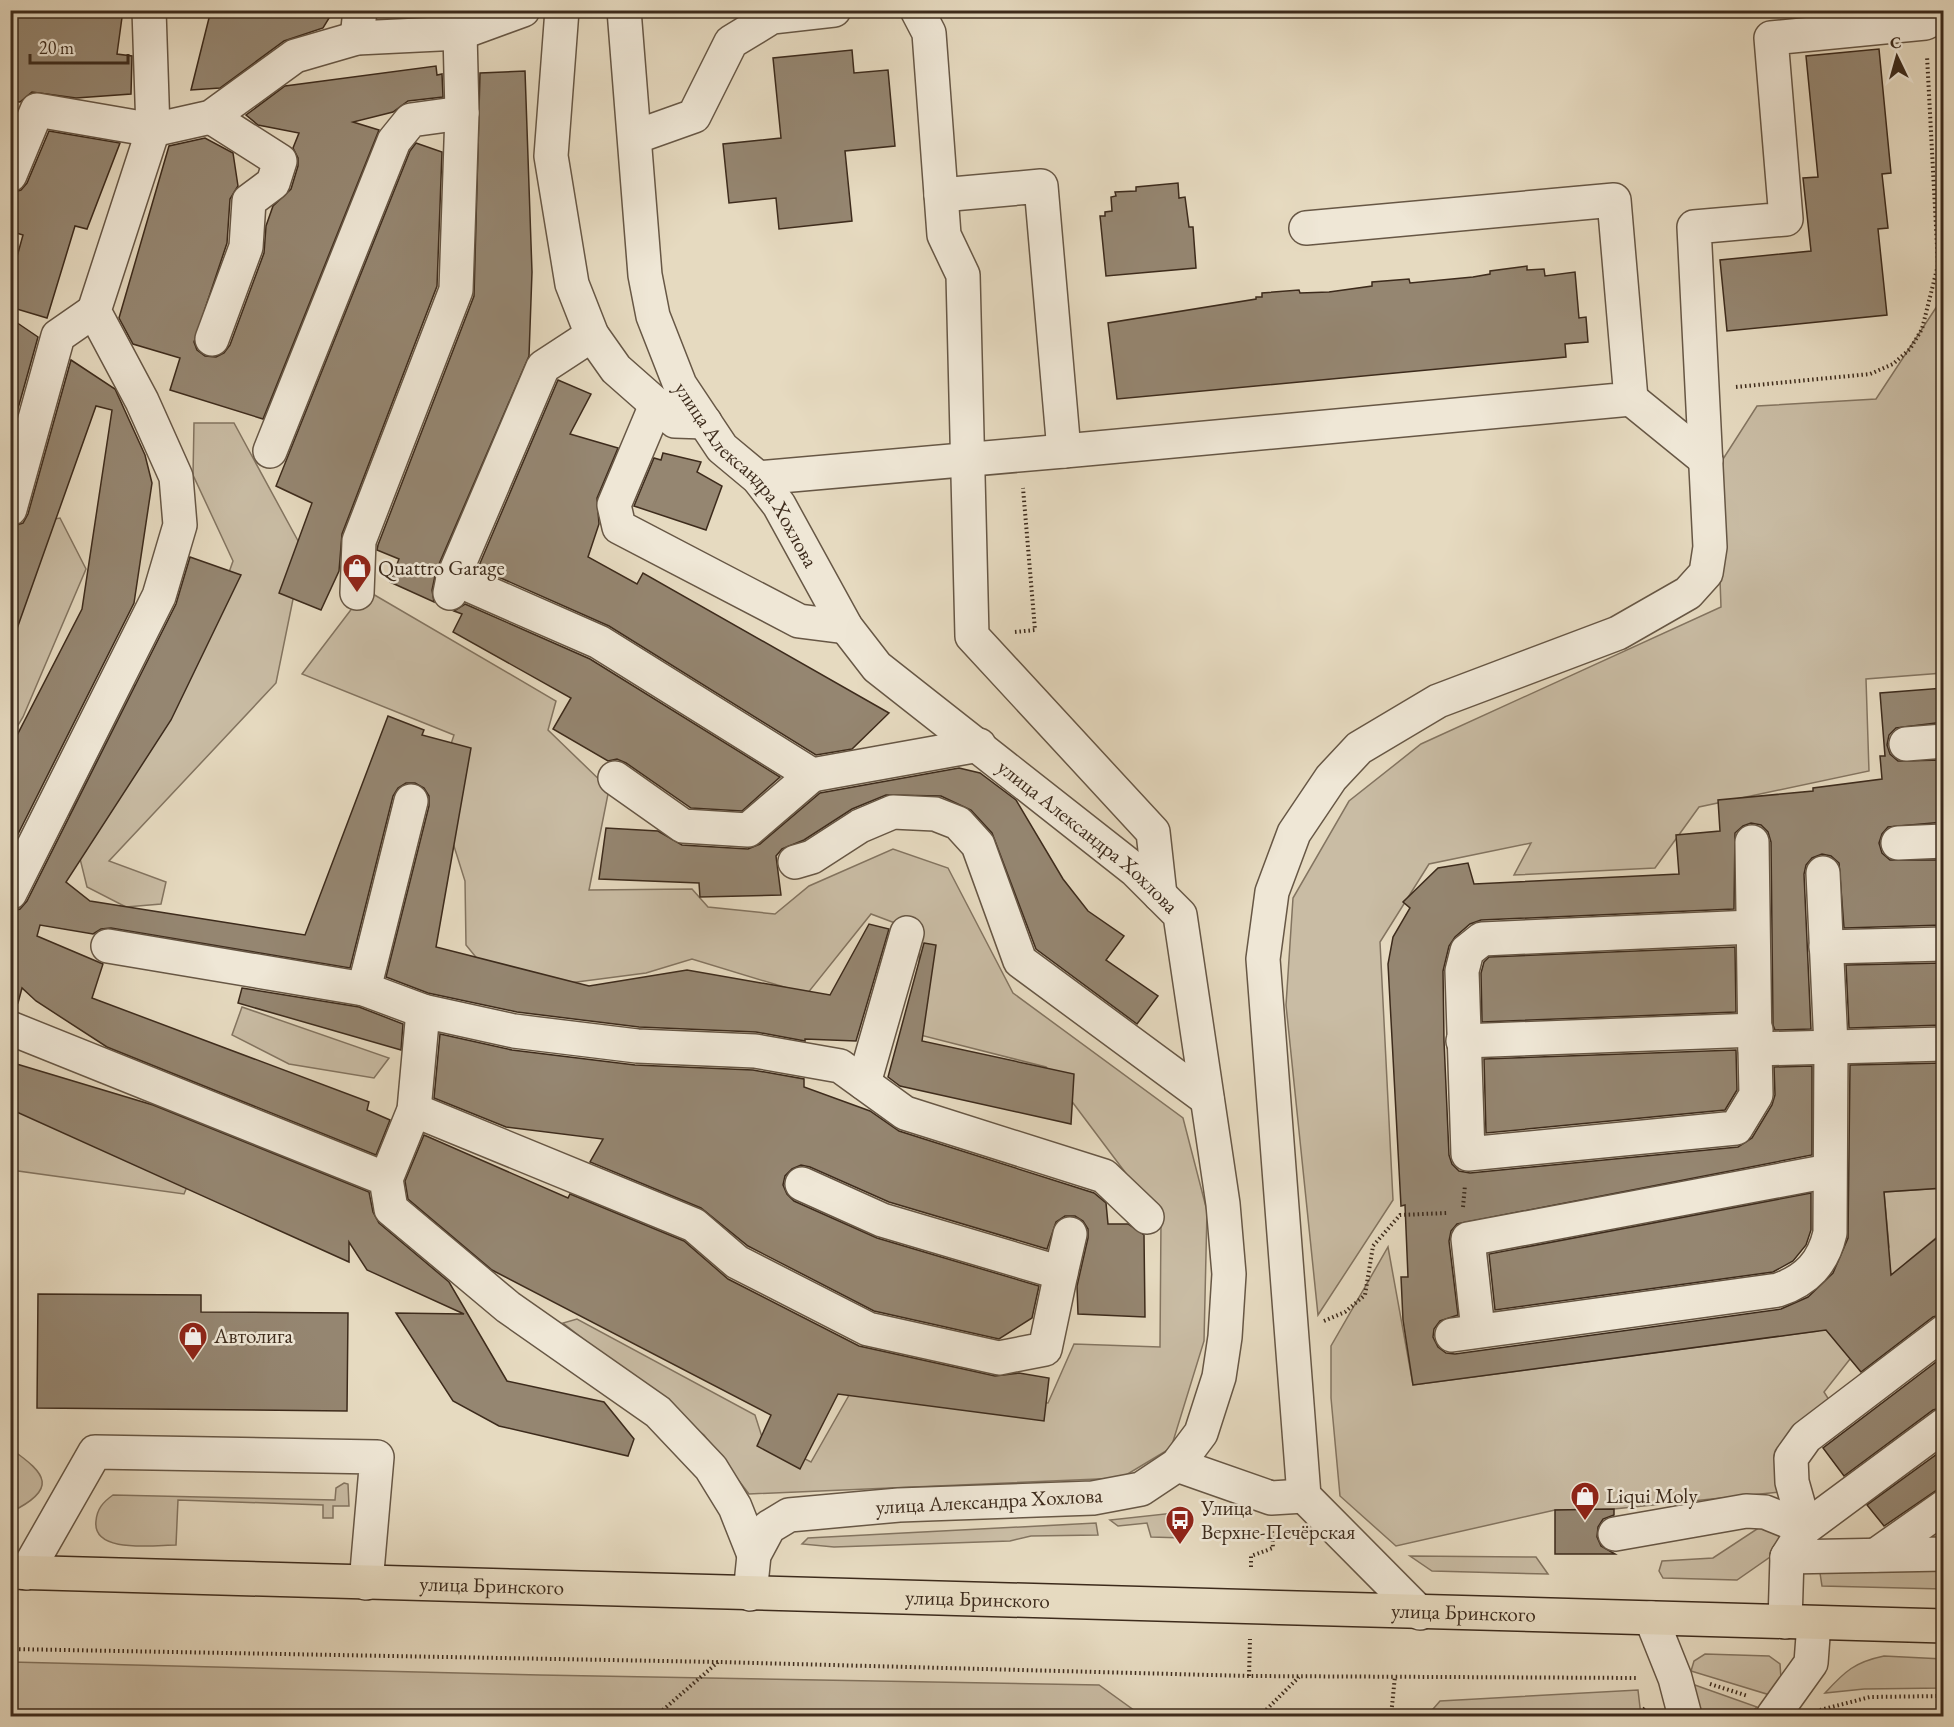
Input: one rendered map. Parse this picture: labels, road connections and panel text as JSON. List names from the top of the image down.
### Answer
{
  "streets": {
    "main road": ["улица Бринского"],
    "street": ["улица Александра Хохлова"]
  },
  "crossings": [
    ["улица Александра Хохлова", "улица Бринского"]
  ],
  "places": {
    "shop": ["Quattro Garage", "Автолига", "Liqui Moly"],
    "bus stop": ["Улица Верхне-Печёрская"]
  },
  "scale_bar": "20 m",
  "north": "top"
}
